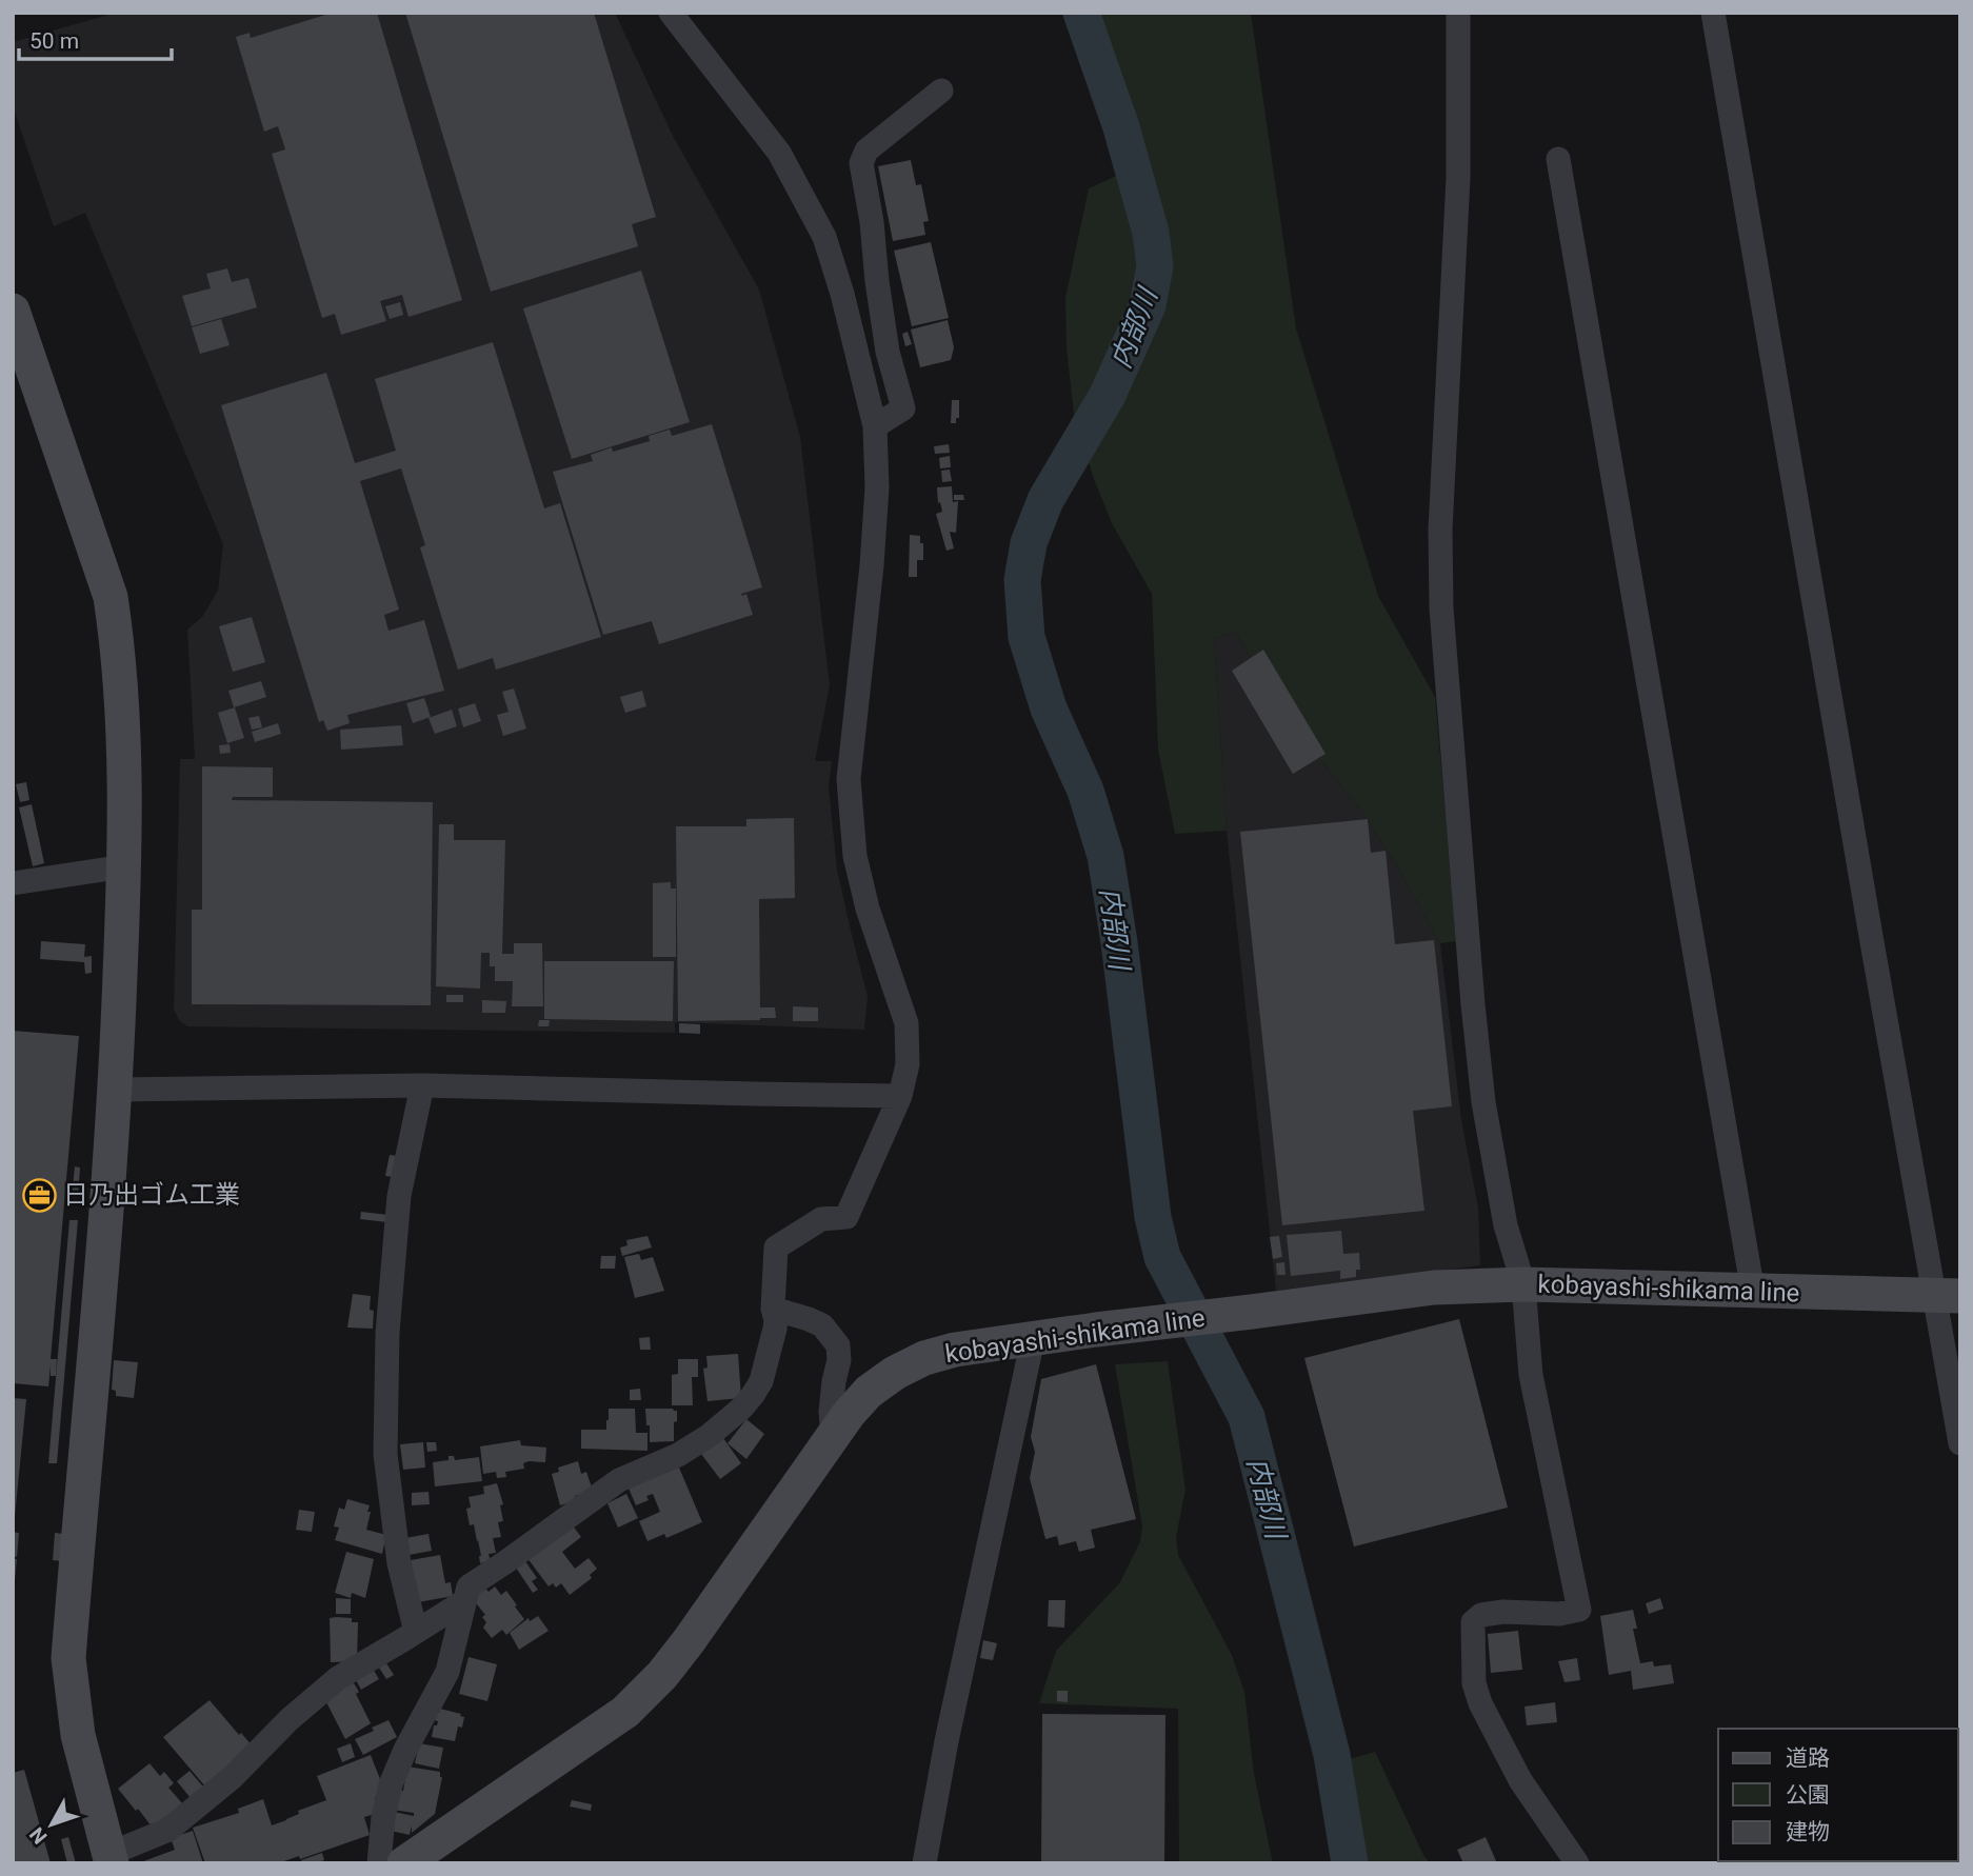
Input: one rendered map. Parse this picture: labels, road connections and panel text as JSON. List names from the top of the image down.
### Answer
{
  "streets": {
    "main road": ["kobayashi-shikama line"]
  },
  "water": ["内部川"],
  "places": {
    "office": ["日乃出ゴム工業"]
  },
  "legend": ["道路", "公園", "建物"],
  "scale_bar": "50 m",
  "north": "bottom left"
}
